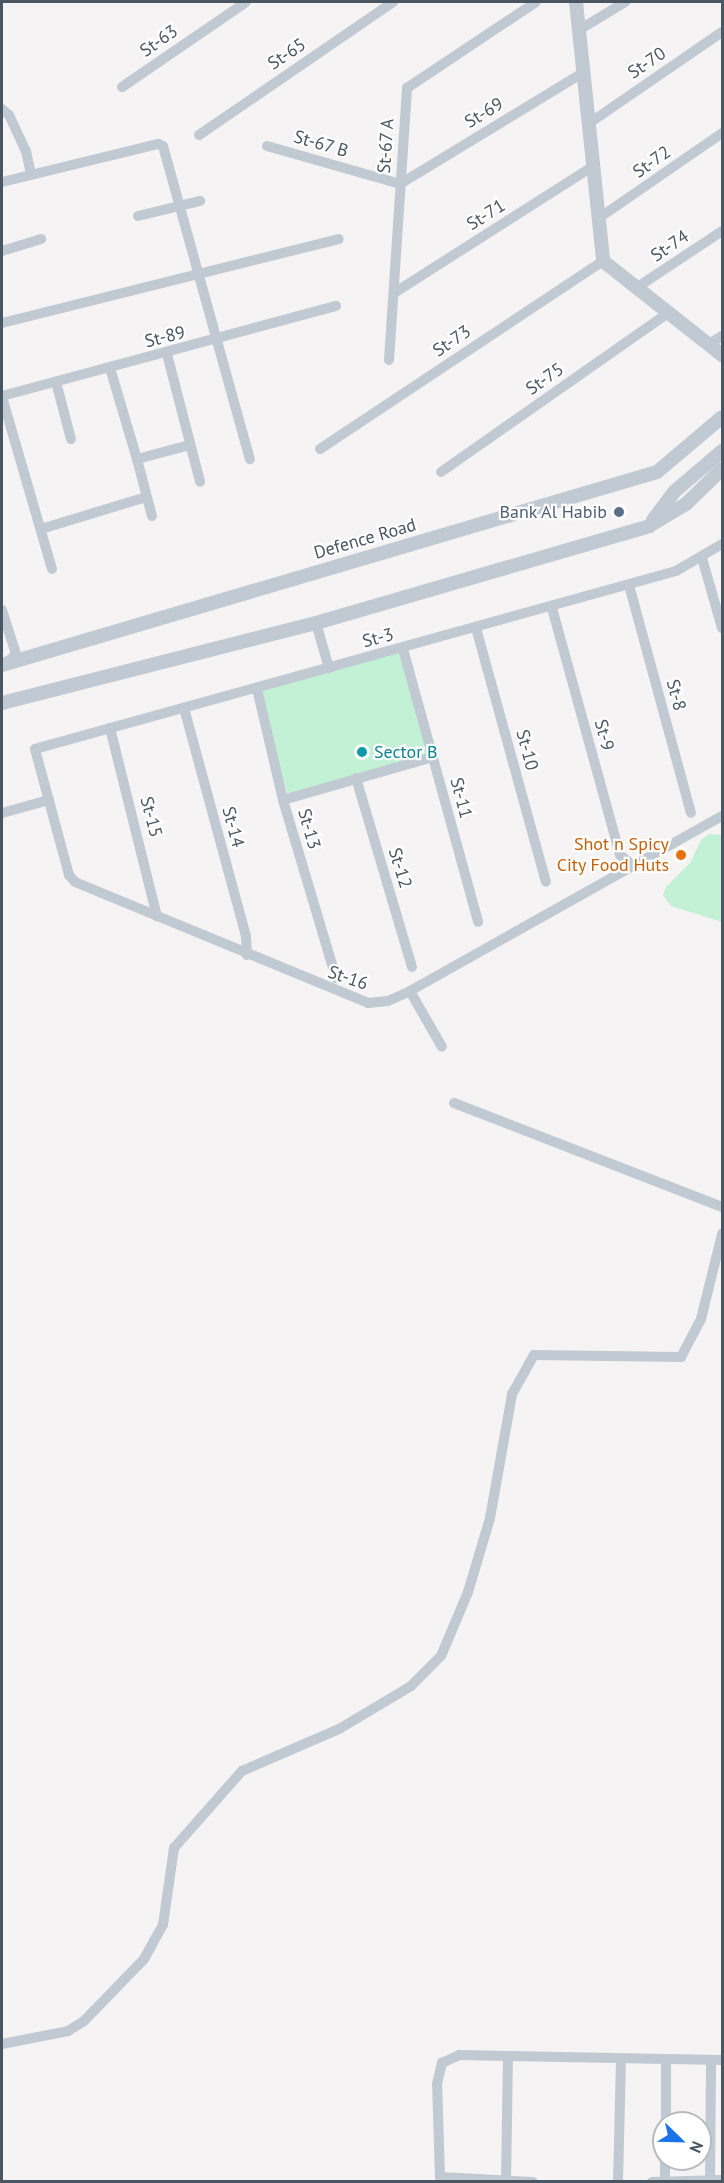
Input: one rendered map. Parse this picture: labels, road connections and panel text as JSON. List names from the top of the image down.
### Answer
{
  "streets": {
    "street": [
      "St-63",
      "St-65",
      "St-70",
      "St-69",
      "St-67 B",
      "St-67 A",
      "St-72",
      "St-71",
      "St-74",
      "St-89",
      "St-73",
      "St-75",
      "Defence Road",
      "St-3",
      "St-8",
      "St-9",
      "St-10",
      "St-11",
      "St-15",
      "St-14",
      "St-13",
      "St-12",
      "St-16"
    ]
  },
  "crossings": [
    ["St-69", "St-67 B"],
    ["St-69", "St-67 A"],
    ["St-67 B", "St-67 A"],
    ["St-67 A", "St-71"],
    ["St-3", "St-8"],
    ["St-3", "St-9"],
    ["St-3", "St-10"],
    ["St-3", "St-11"],
    ["St-3", "St-15"],
    ["St-3", "St-14"],
    ["St-3", "St-13"],
    ["St-3", "St-16"],
    ["St-9", "St-16"],
    ["St-15", "St-16"],
    ["St-14", "St-16"]
  ],
  "places": ["Bank Al Habib", "Sector B", "Shot n Spicy City Food Huts"],
  "north": "bottom right"
}
